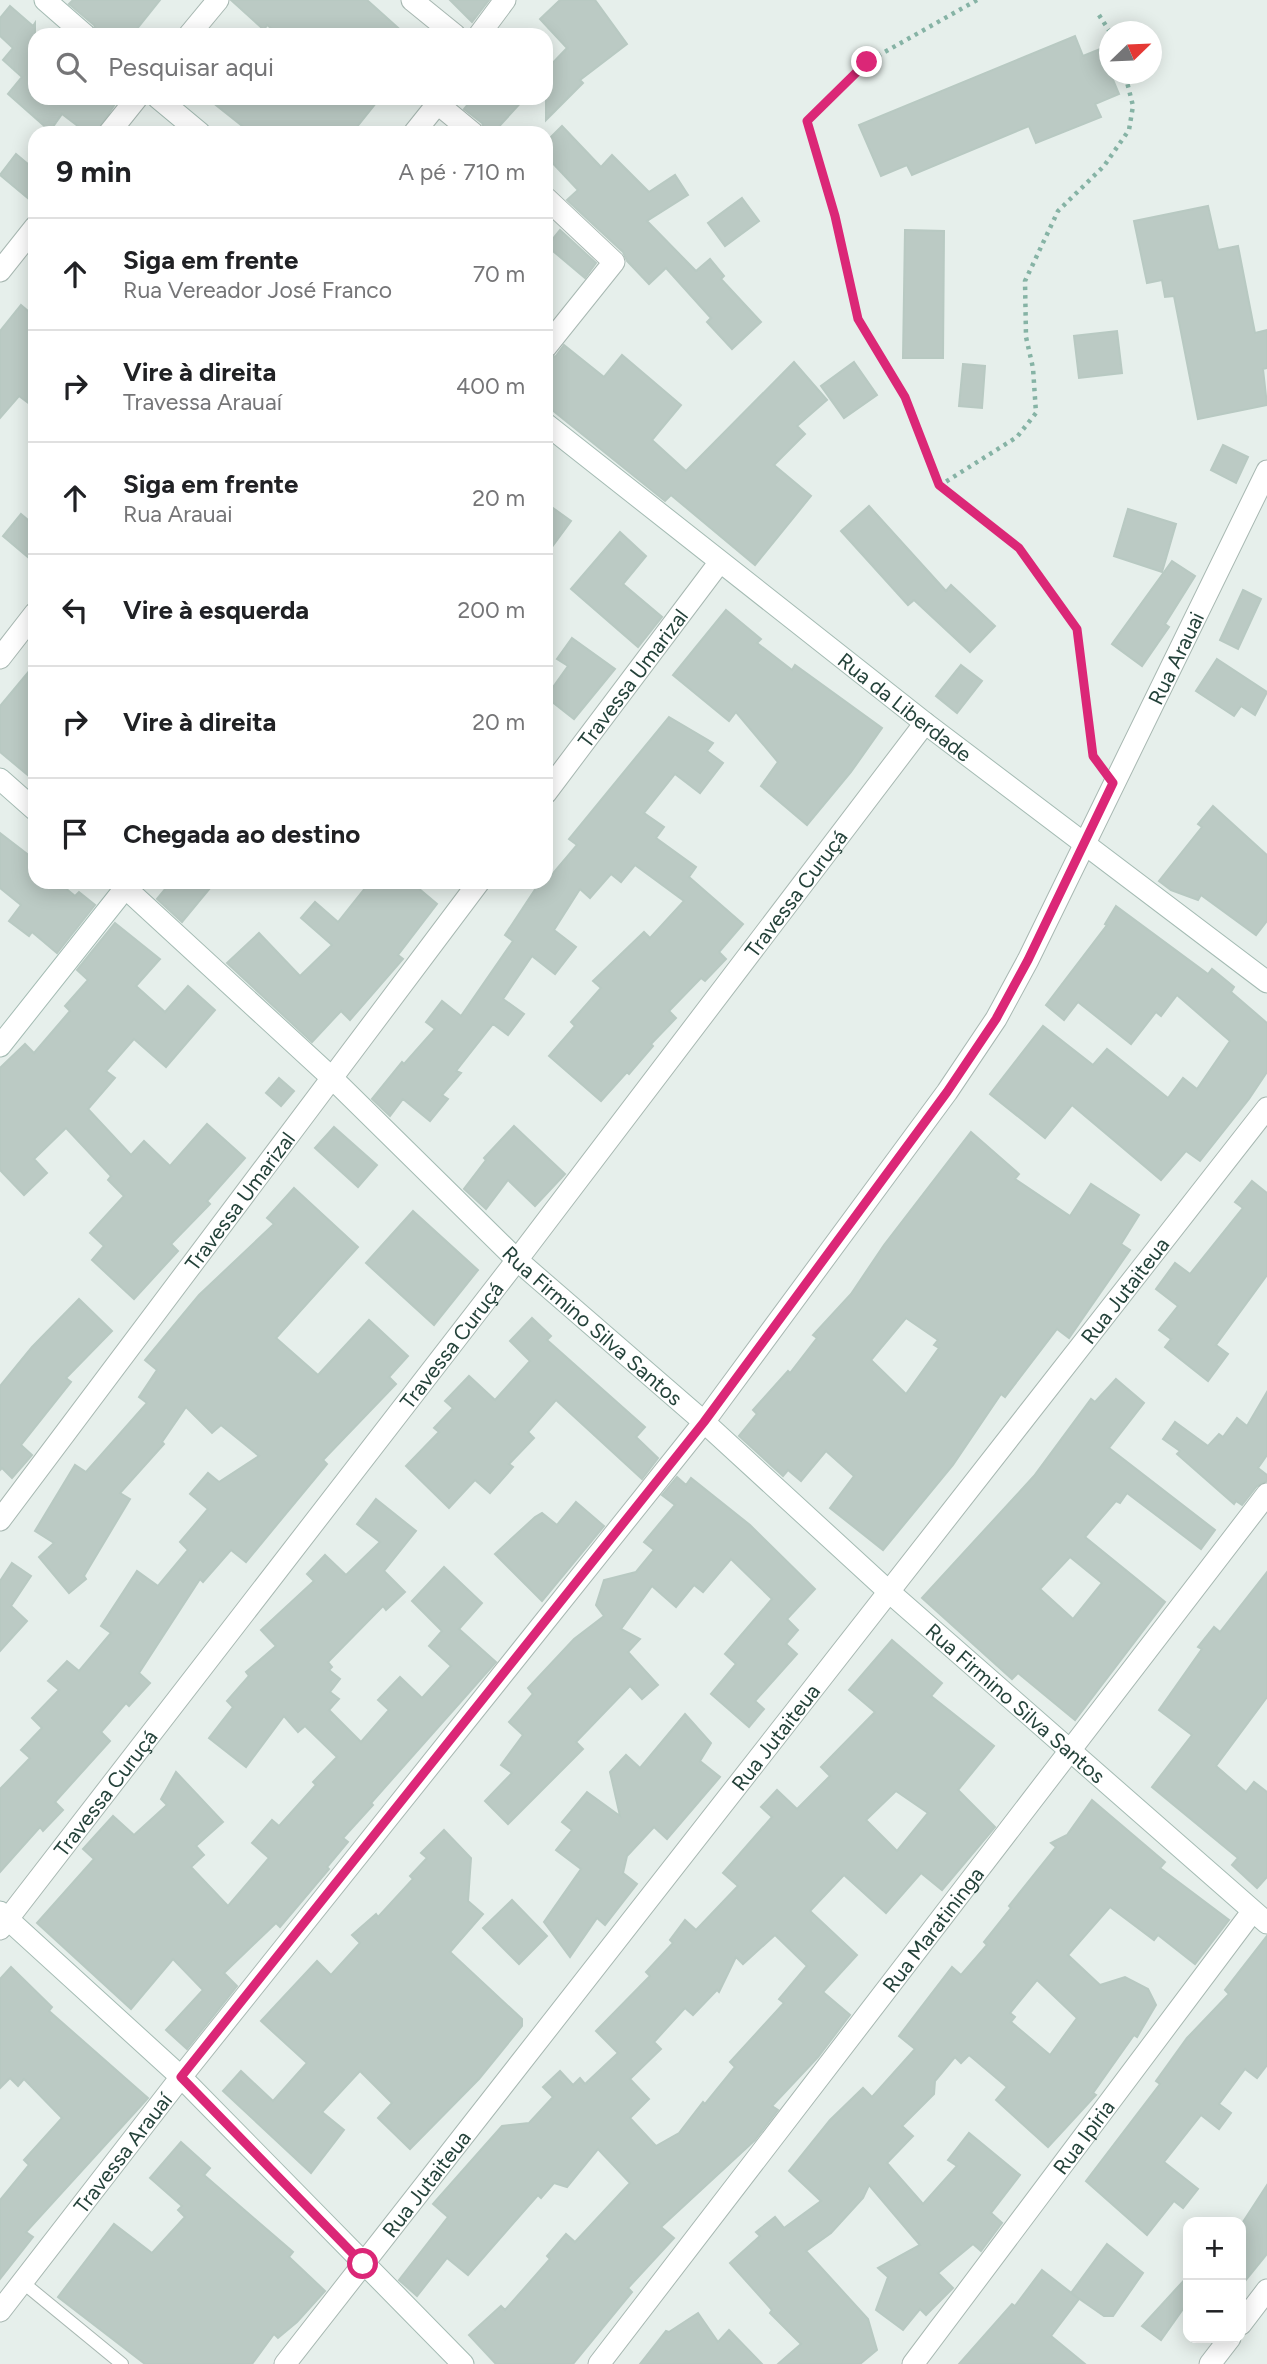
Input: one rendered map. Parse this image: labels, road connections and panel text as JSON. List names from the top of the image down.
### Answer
{
  "streets": {
    "street": [
      "Rua Arauai",
      "Travessa Umarizal",
      "Rua da Liberdade",
      "Travessa Curuçá",
      "Rua Jutaiteua",
      "Rua Firmino Silva Santos",
      "Rua Maratininga",
      "Rua Ipiria",
      "Travessa Arauaí"
    ]
  },
  "crossings": [
    ["Rua Arauai", "Rua da Liberdade"],
    ["Rua Arauai", "Travessa Arauaí"],
    ["Travessa Umarizal", "Rua da Liberdade"],
    ["Travessa Umarizal", "Rua Firmino Silva Santos"],
    ["Rua da Liberdade", "Travessa Curuçá"],
    ["Rua da Liberdade", "Travessa Arauaí"],
    ["Travessa Curuçá", "Rua Firmino Silva Santos"],
    ["Rua Jutaiteua", "Rua Firmino Silva Santos"],
    ["Rua Firmino Silva Santos", "Rua Maratininga"],
    ["Rua Firmino Silva Santos", "Rua Ipiria"],
    ["Rua Firmino Silva Santos", "Travessa Arauaí"]
  ],
  "north": "top right",
  "page": {
    "search": "Pesquisar aqui",
    "heading": ["9 min", "A pé · 710 m"],
    "list": [
      ["Siga em frente", "Rua Vereador José Franco", "70 m"],
      ["Vire à direita", "Travessa Arauaí", "400 m"],
      ["Siga em frente", "Rua Arauai", "20 m"],
      ["Vire à esquerda", "200 m"],
      ["Vire à direita", "20 m"],
      "Chegada ao destino"
    ],
    "map_buttons": ["+", "−"]
  }
}
